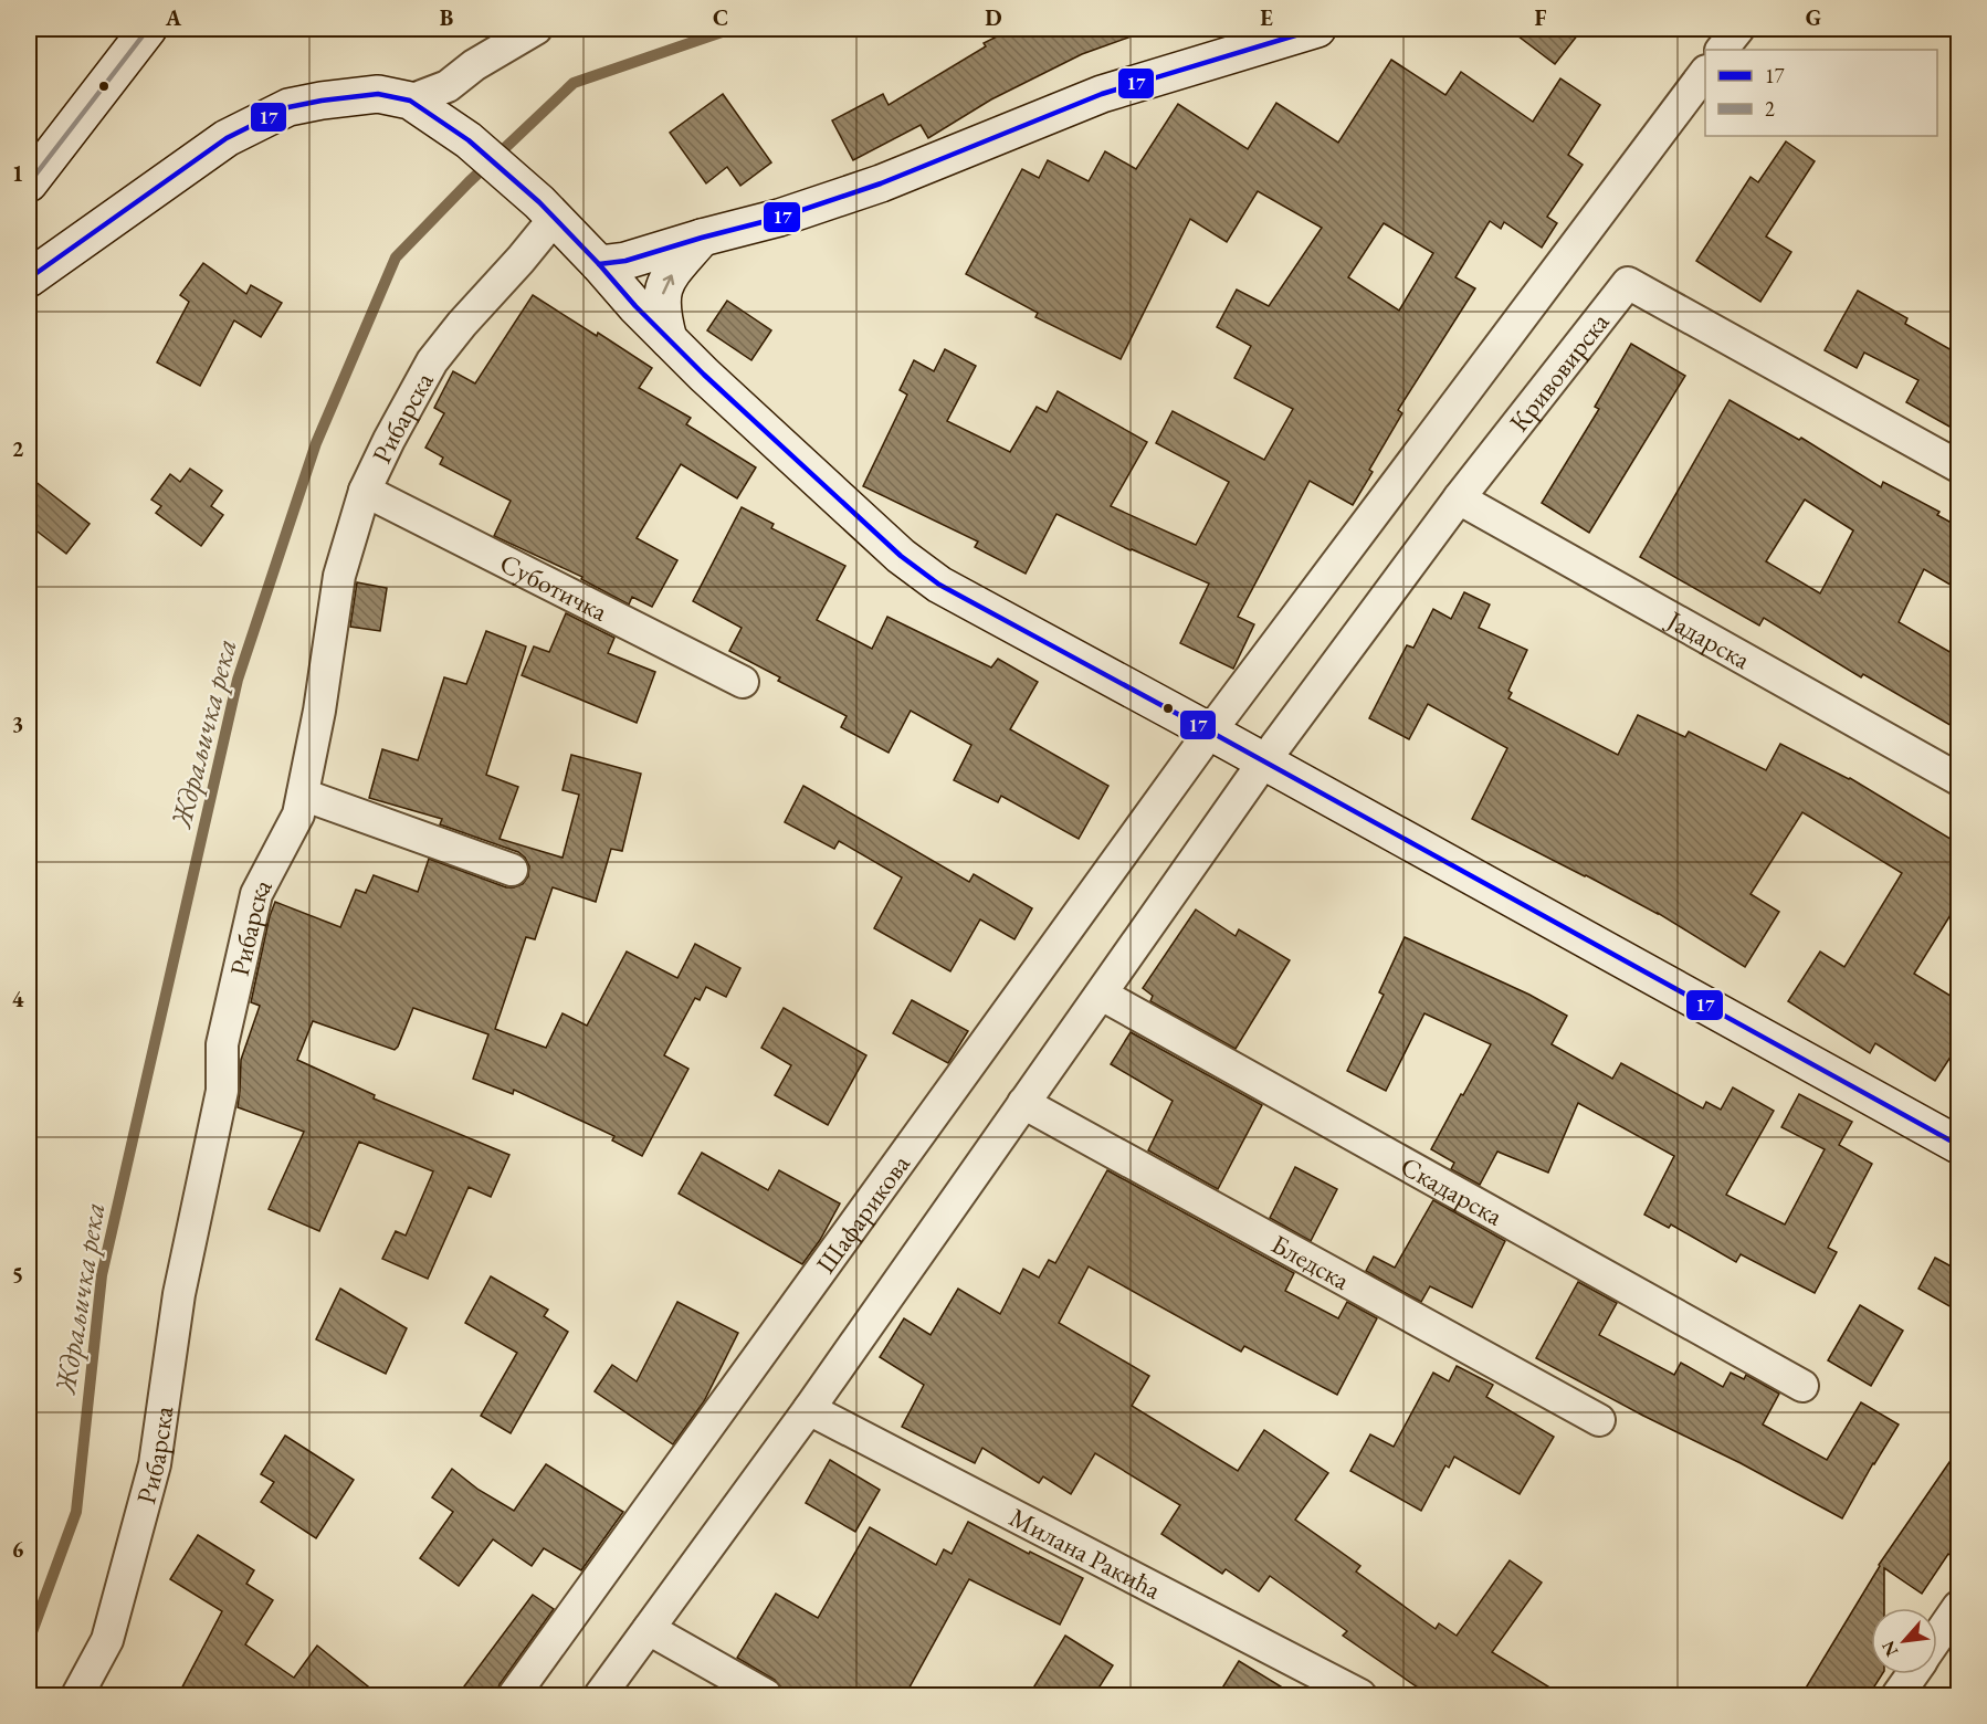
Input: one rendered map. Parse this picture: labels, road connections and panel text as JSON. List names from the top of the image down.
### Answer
{
  "streets": {
    "street": [
      "Кривовирска",
      "Рибарска",
      "Суботичка",
      "Јадарска",
      "Скадарска",
      "Шафарикова",
      "Бледска",
      "Милана Ракића"
    ]
  },
  "crossings": [
    ["Кривовирска", "Јадарска"],
    ["Кривовирска", "Скадарска"],
    ["Кривовирска", "Бледска"],
    ["Кривовирска", "Милана Ракића"],
    ["Рибарска", "Суботичка"]
  ],
  "water": ["Ждраљичка река"],
  "lines": ["transit line 17", "transit line 2"],
  "legend": ["17", "2"],
  "north": "bottom left",
  "grid": {
    "columns": [
      "A",
      "B",
      "C",
      "D",
      "E",
      "F",
      "G"
    ],
    "rows": [
      "1",
      "2",
      "3",
      "4",
      "5",
      "6"
    ]
  }
}
